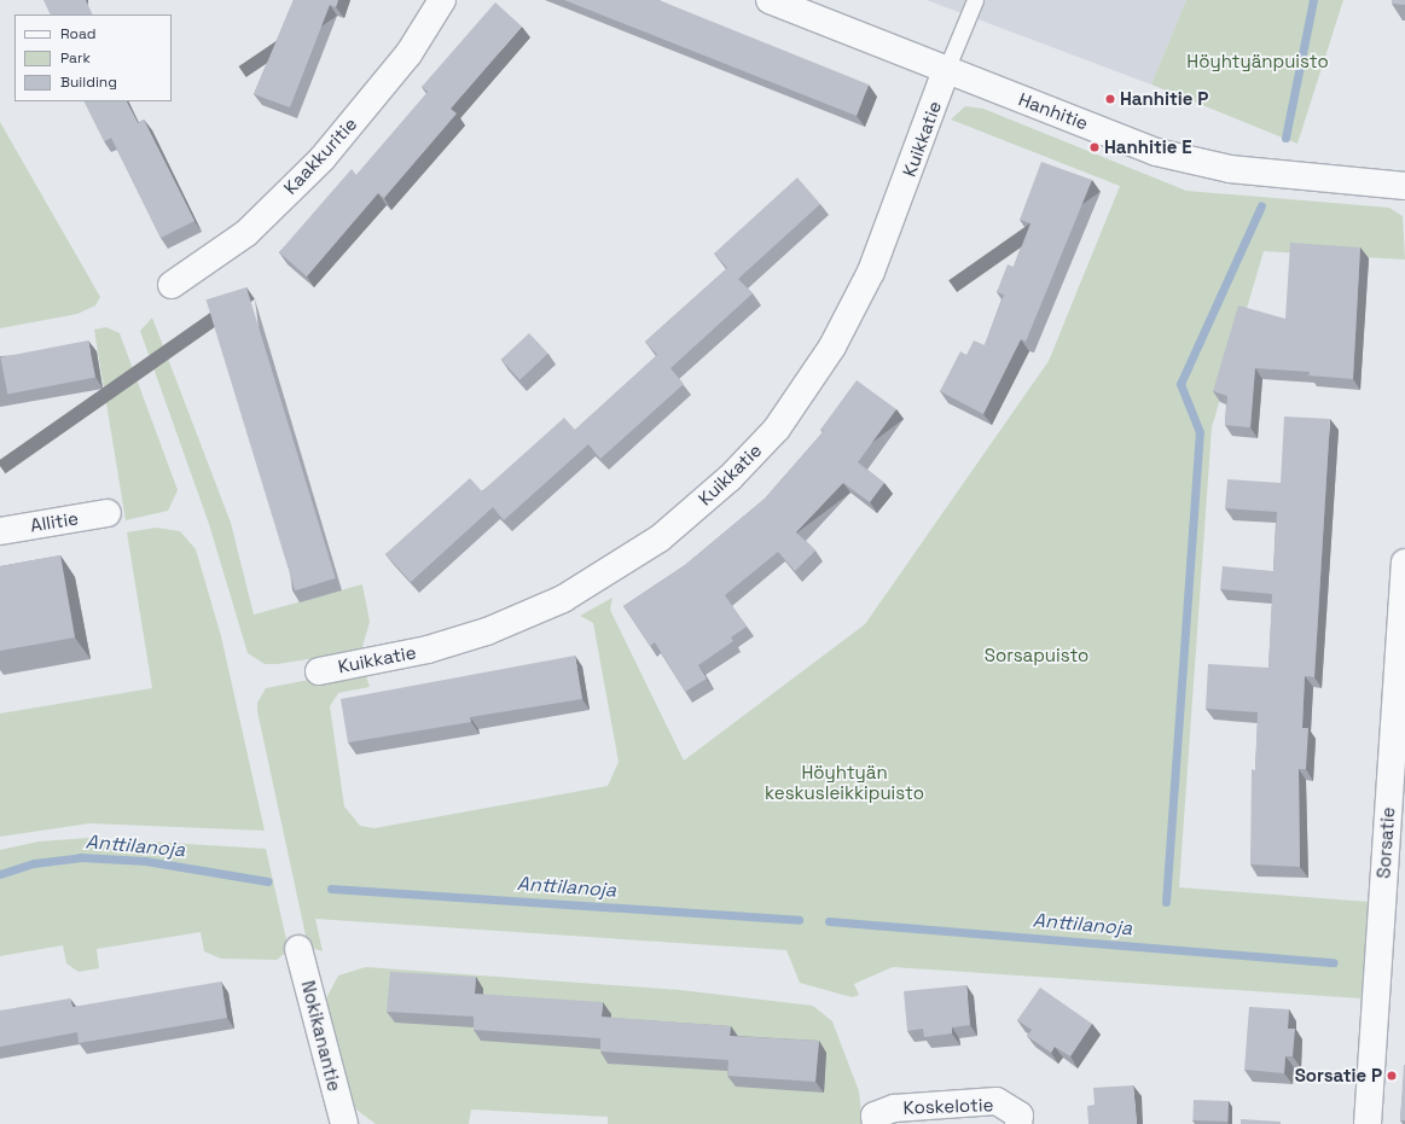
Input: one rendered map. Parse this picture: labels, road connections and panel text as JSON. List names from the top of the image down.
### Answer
{
  "streets": {
    "street": [
      "Hanhitie",
      "Kuikkatie",
      "Kaakkuritie",
      "Allitie",
      "Sorsatie",
      "Nokikanantie",
      "Koskelotie"
    ]
  },
  "crossings": [
    ["Hanhitie", "Kuikkatie"]
  ],
  "water": ["Anttilanoja"],
  "parks": ["Höyhtyänpuisto", "Sorsapuisto", "Höyhtyän keskusleikkipuisto"],
  "places": ["Hanhitie P", "Hanhitie E", "Sorsatie P"],
  "legend": ["Road", "Park", "Building"]
}
